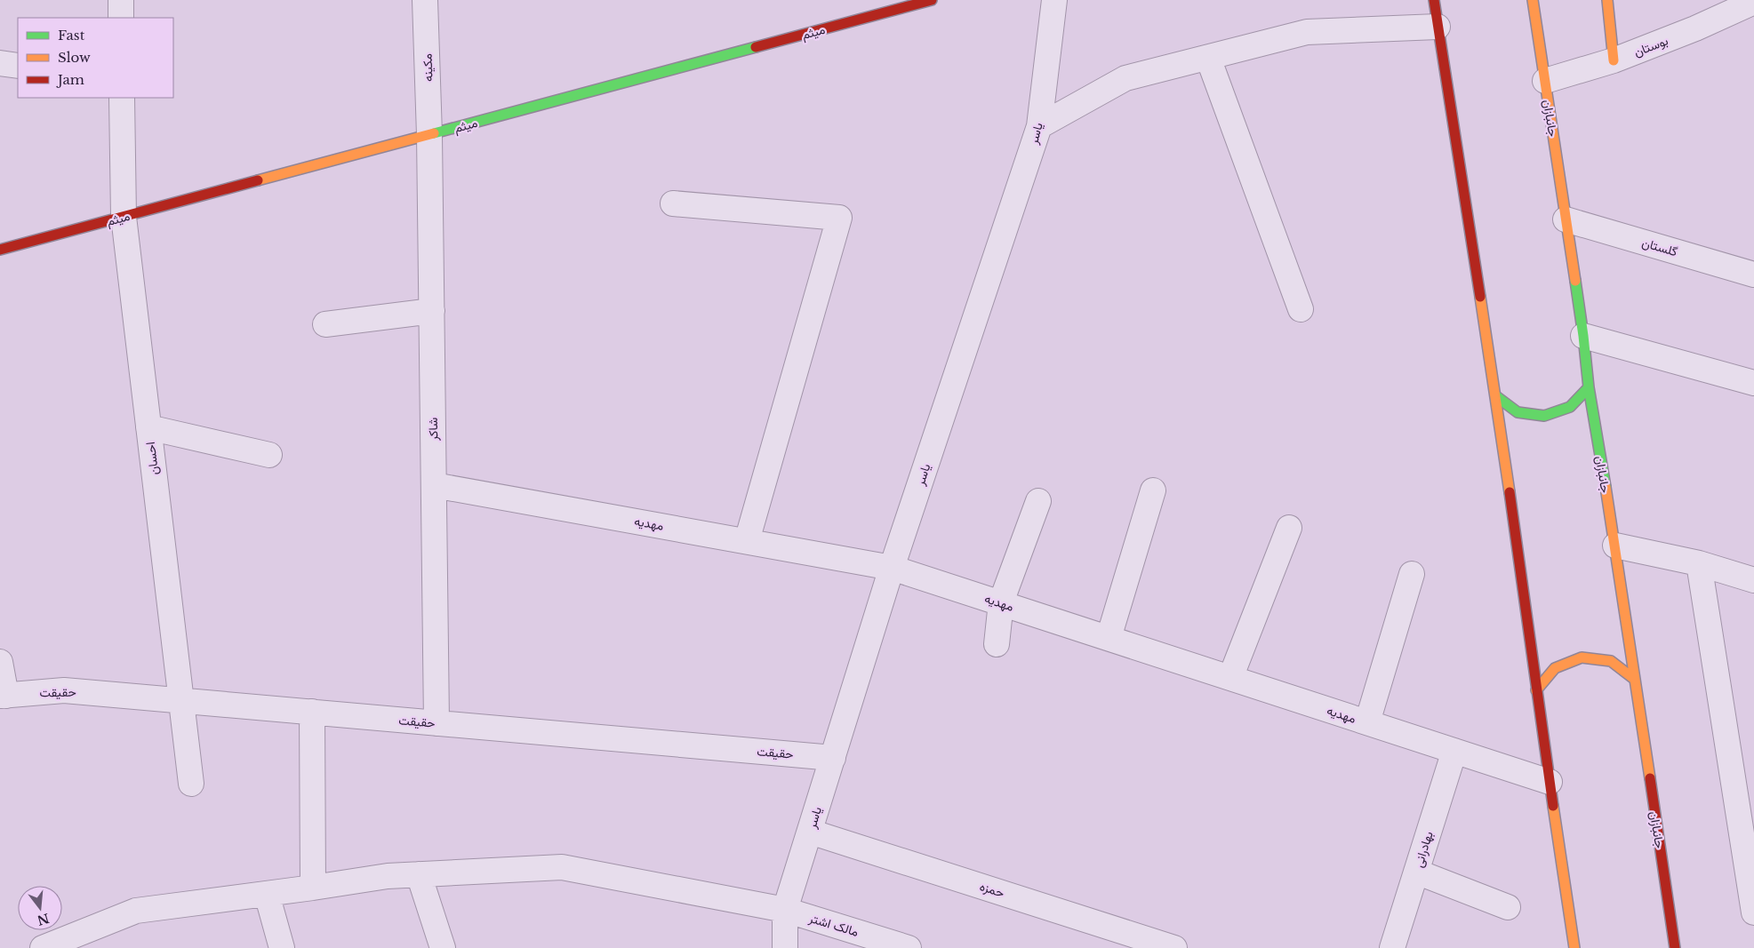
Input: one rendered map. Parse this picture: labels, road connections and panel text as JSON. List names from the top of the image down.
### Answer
{
  "streets": {
    "main road": ["میثم", "جانبازان"],
    "street": [
      "بوستان",
      "مکینه",
      "یاسر",
      "گلستان",
      "شاکر",
      "احسان",
      "مهدیه",
      "حقیقت",
      "بهادرانی",
      "حمزه",
      "مالک اشتر"
    ]
  },
  "crossings": [
    ["میثم", "مکینه"],
    ["میثم", "شاکر"],
    ["میثم", "احسان"],
    ["بوستان", "جانبازان"],
    ["مکینه", "شاکر"],
    ["جانبازان", "گلستان"],
    ["یاسر", "مهدیه"],
    ["یاسر", "حقیقت"],
    ["یاسر", "حمزه"],
    ["یاسر", "مالک اشتر"],
    ["شاکر", "مهدیه"],
    ["شاکر", "حقیقت"],
    ["احسان", "حقیقت"],
    ["مهدیه", "بهادرانی"]
  ],
  "legend": ["Fast", "Slow", "Jam"],
  "north": "bottom"
}
